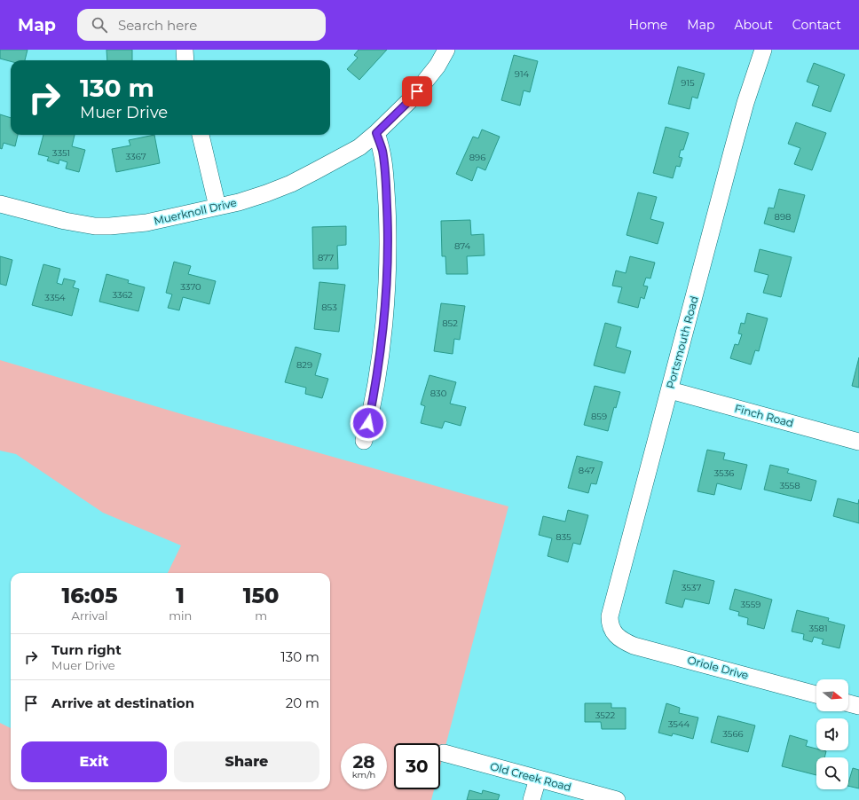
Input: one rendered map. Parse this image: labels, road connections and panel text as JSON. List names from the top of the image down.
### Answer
{
  "streets": {
    "street": [
      "Muerknoll Drive",
      "Portsmouth Road",
      "Finch Road",
      "Oriole Drive",
      "Old Creek Road"
    ]
  },
  "crossings": [
    ["Portsmouth Road", "Finch Road"],
    ["Portsmouth Road", "Oriole Drive"]
  ],
  "house_numbers": [
    "914",
    "915",
    "3351",
    "3367",
    "896",
    "898",
    "874",
    "877",
    "3370",
    "3362",
    "3354",
    "853",
    "852",
    "829",
    "830",
    "859",
    "847",
    "3536",
    "3558",
    "835",
    "3537",
    "3559",
    "3581",
    "3522",
    "3544",
    "3566"
  ],
  "north": "right",
  "page": {
    "header": "Map",
    "search": "Search here",
    "nav": [
      "Home",
      "Map",
      "About",
      "Contact"
    ],
    "turn": ["130 m", "Muer Drive"],
    "eta": [
      "16:05",
      "Arrival",
      "1",
      "min",
      "150",
      "m"
    ],
    "list": [
      {
        "name": "Turn right",
        "note": "Muer Drive",
        "value": "130 m"
      },
      {
        "name": "Arrive at destination",
        "value": "20 m"
      }
    ],
    "buttons": ["Exit", "Share"],
    "speed": "28 km/h",
    "limit": "30"
  }
}
